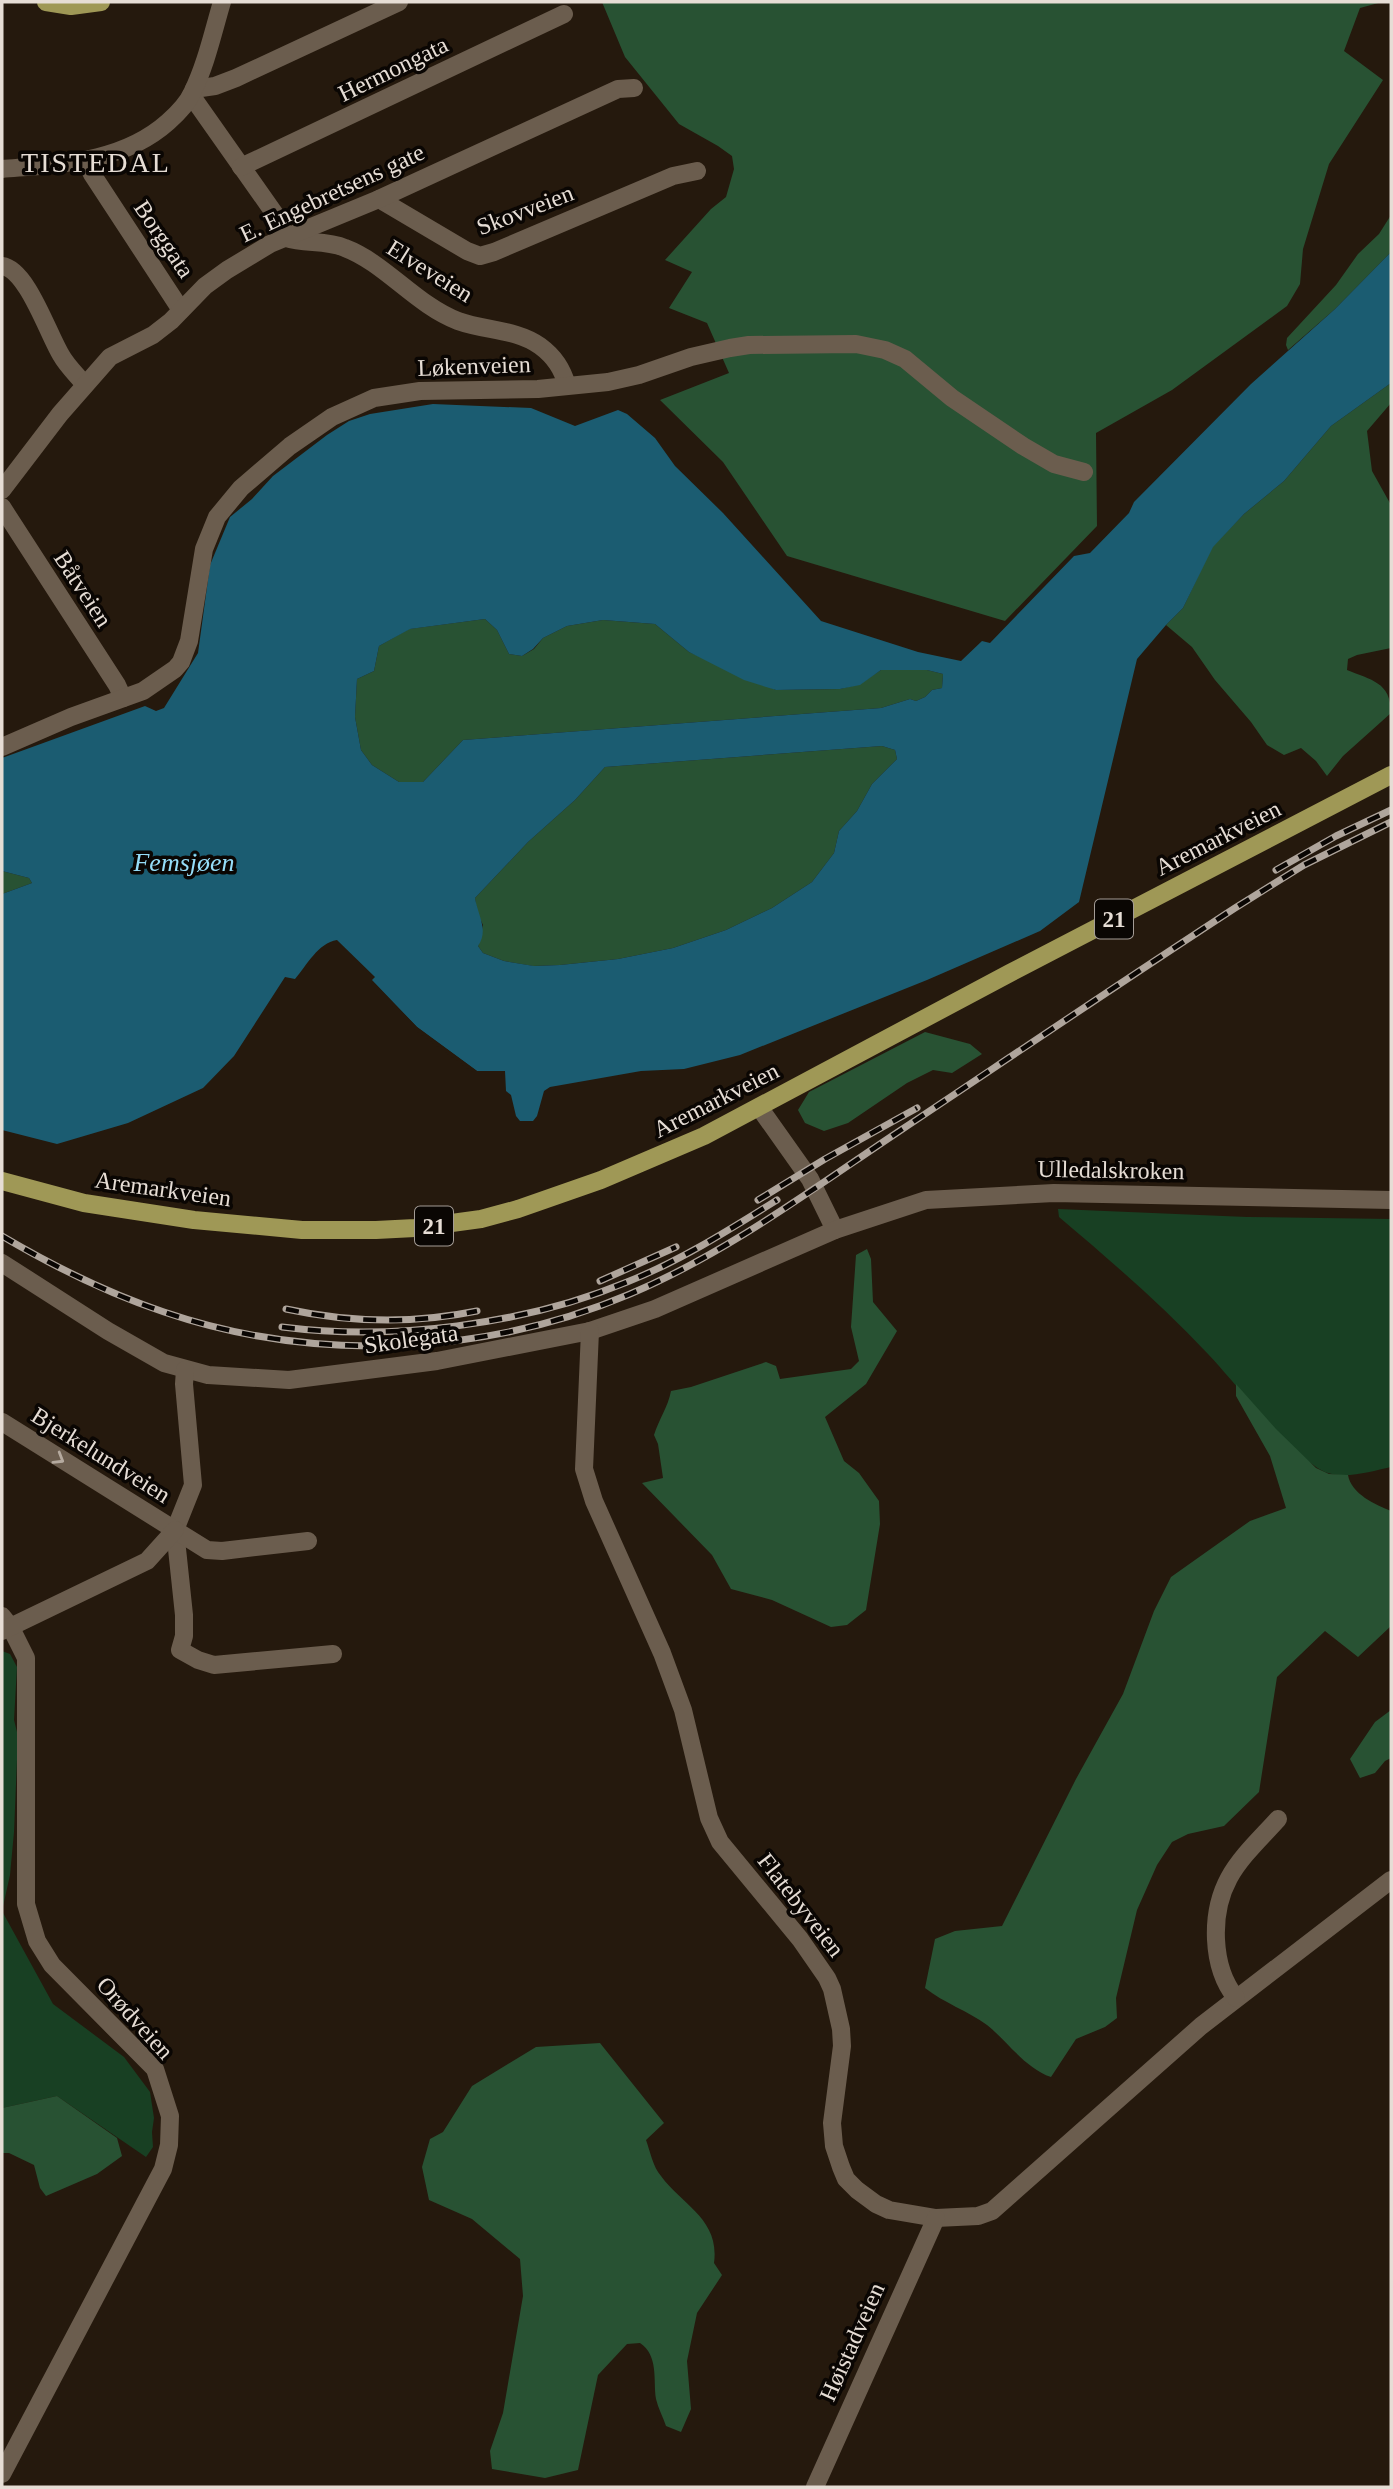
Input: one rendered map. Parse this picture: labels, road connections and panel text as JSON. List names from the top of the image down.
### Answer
{
  "streets": {
    "main road": ["Aremarkveien", "21"],
    "street": [
      "Hermongata",
      "E. Engebretsens gate",
      "Skovveien",
      "Borggata",
      "Elveveien",
      "Løkenveien",
      "Båtveien",
      "Ulledalskroken",
      "Skolegata",
      "Bjerkelundveien",
      "Flatebyveien",
      "Orødveien",
      "Høistadveien"
    ]
  },
  "crossings": [
    ["E. Engebretsens gate", "Skovveien"],
    ["E. Engebretsens gate", "Borggata"],
    ["E. Engebretsens gate", "Elveveien"],
    ["Elveveien", "Løkenveien"],
    ["Løkenveien", "Båtveien"],
    ["Ulledalskroken", "Skolegata"],
    ["Skolegata", "Bjerkelundveien"],
    ["Skolegata", "Flatebyveien"],
    ["Flatebyveien", "Høistadveien"]
  ],
  "districts": ["TISTEDAL"],
  "water": ["Femsjøen"]
}
